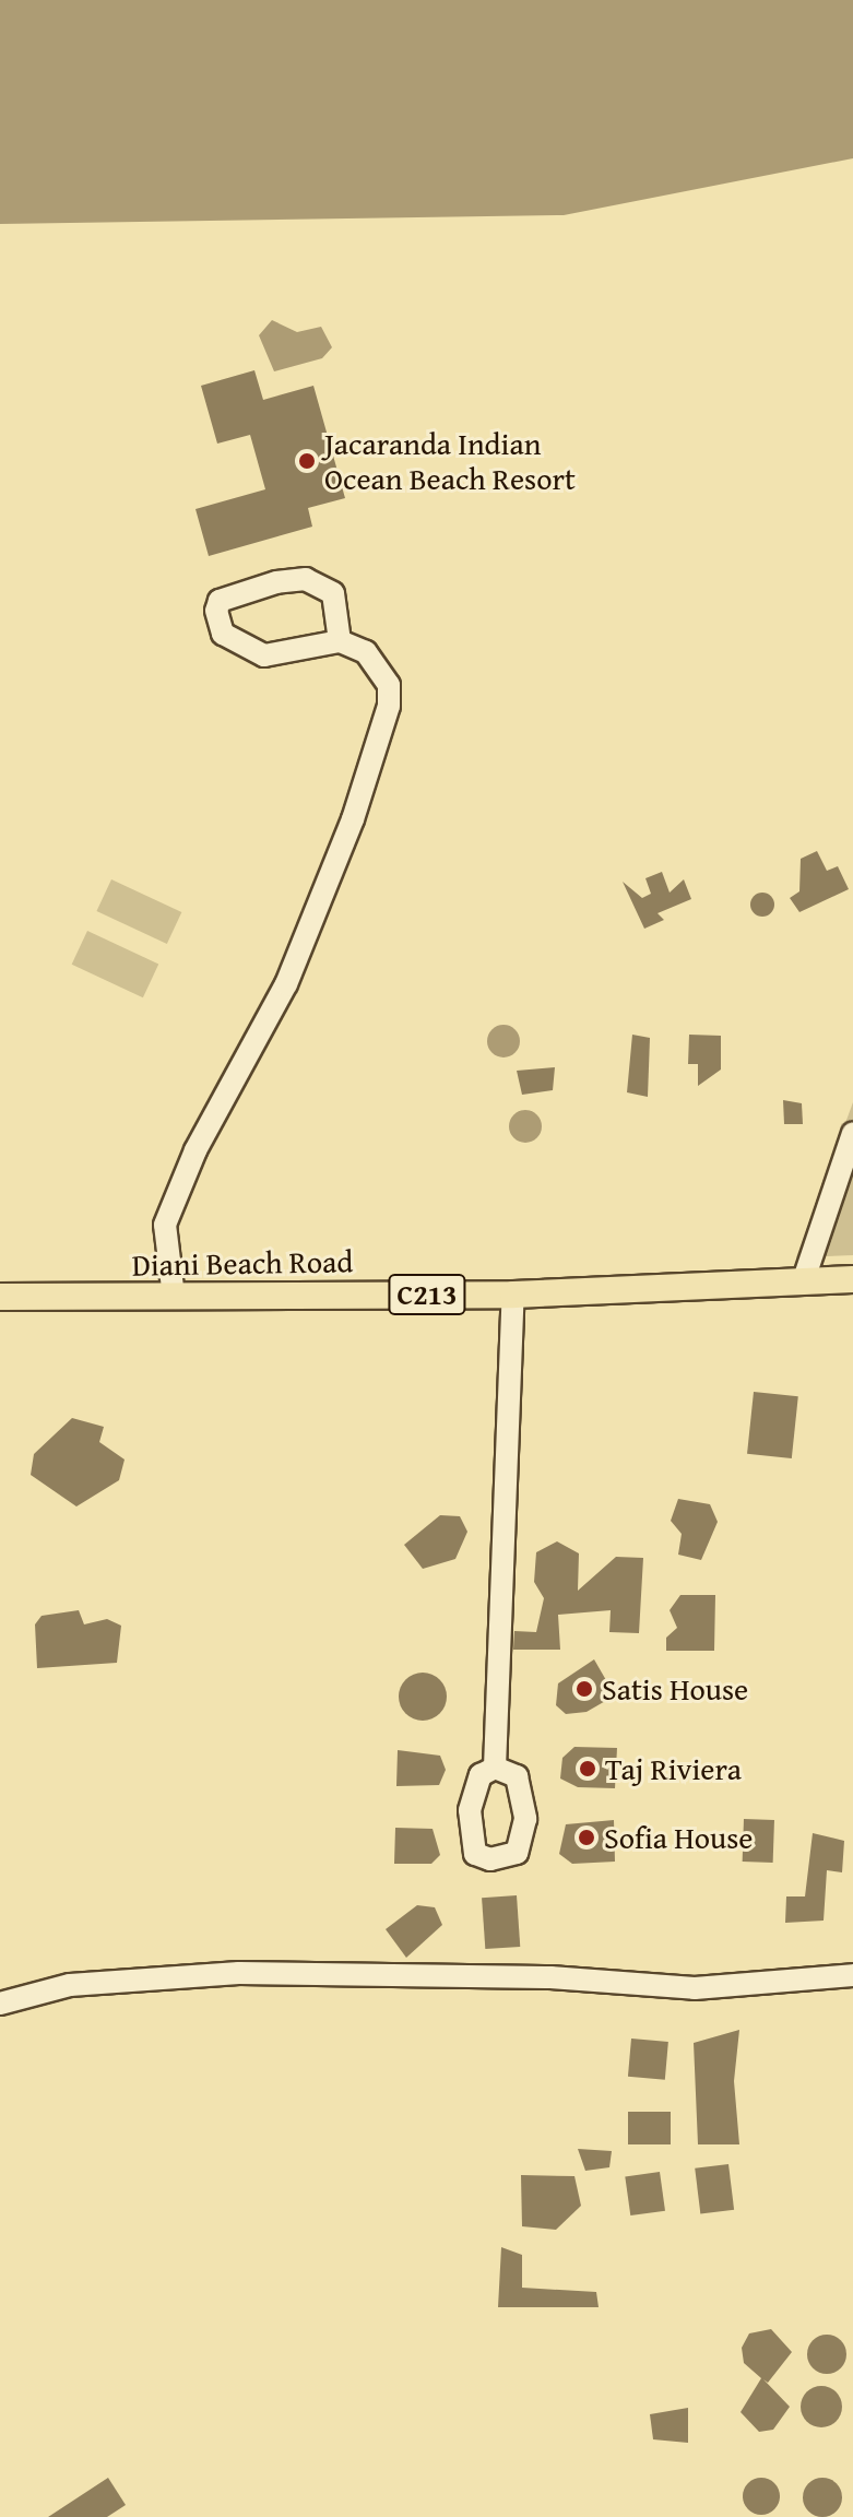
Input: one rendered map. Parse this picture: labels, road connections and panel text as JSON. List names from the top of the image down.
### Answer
{
  "streets": {
    "main road": ["Diani Beach Road", "C213"]
  },
  "places": [
    "Jacaranda Indian Ocean Beach Resort",
    "Satis House",
    "Taj Riviera",
    "Sofia House"
  ]
}
